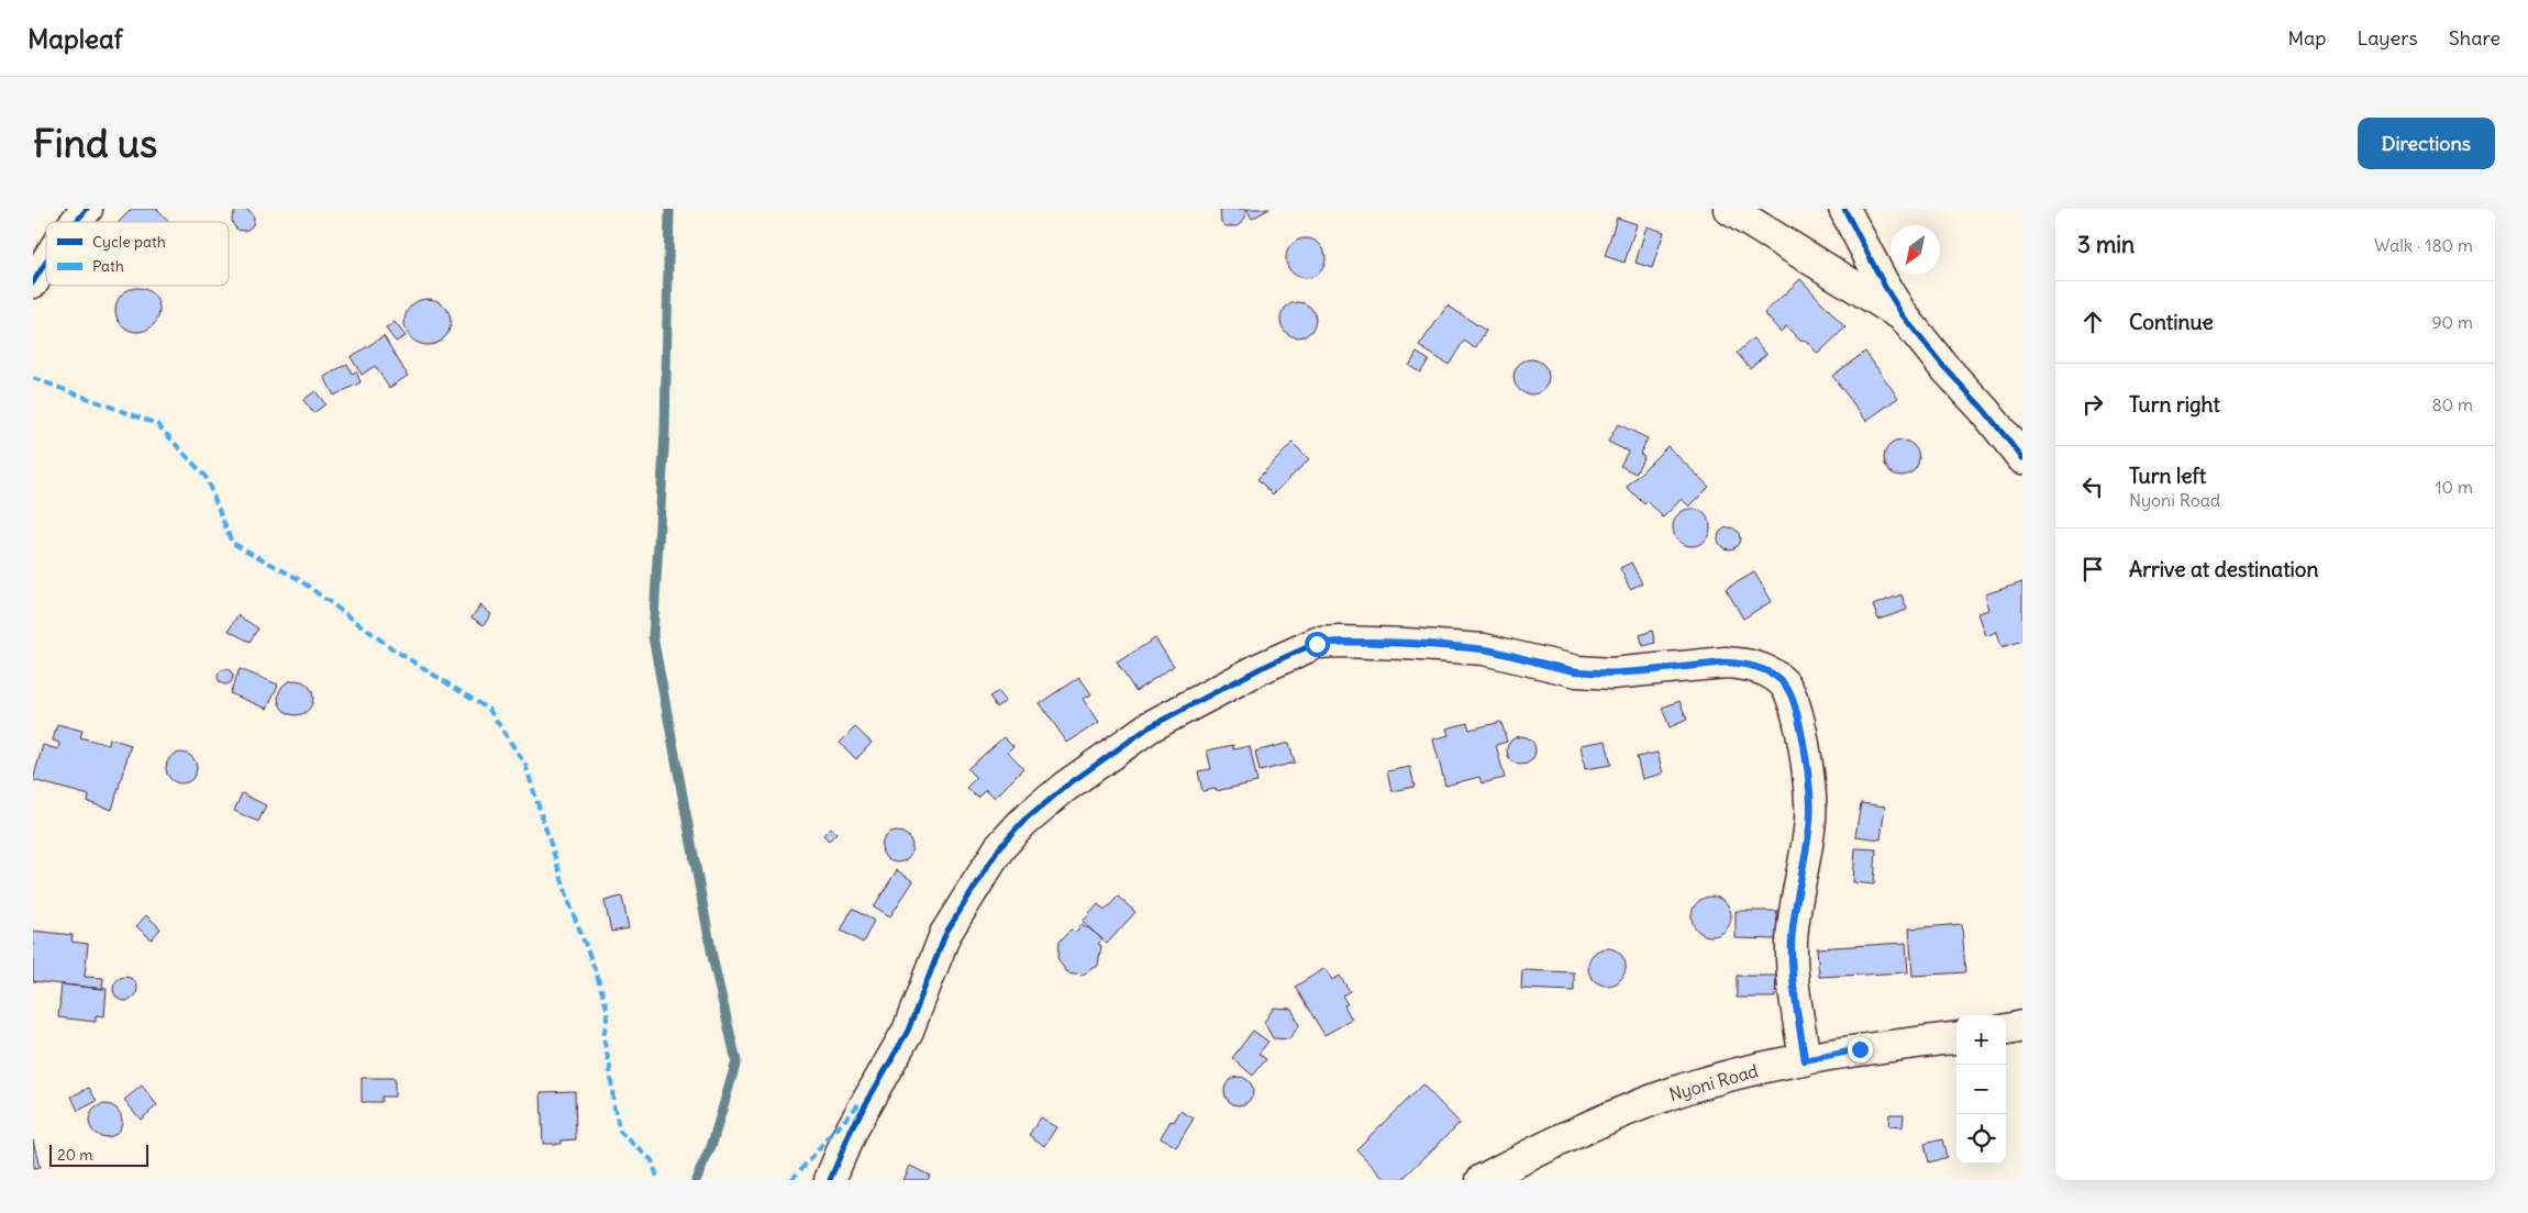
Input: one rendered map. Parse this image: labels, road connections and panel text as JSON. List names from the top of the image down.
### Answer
{
  "streets": {
    "street": ["Nyoni Road"]
  },
  "legend": ["Cycle path", "Path"],
  "scale_bar": "20 m",
  "north": "bottom left",
  "page": {
    "header": "Mapleaf",
    "nav": ["Map", "Layers", "Share"],
    "buttons": "Directions",
    "title": "Find us",
    "heading": ["3 min", "Walk · 180 m"],
    "list": [
      ["Continue", "90 m"],
      ["Turn right", "80 m"],
      ["Turn left", "Nyoni Road", "10 m"],
      "Arrive at destination"
    ],
    "map_buttons": ["+", "−"],
    "scale": "20 m"
  }
}
